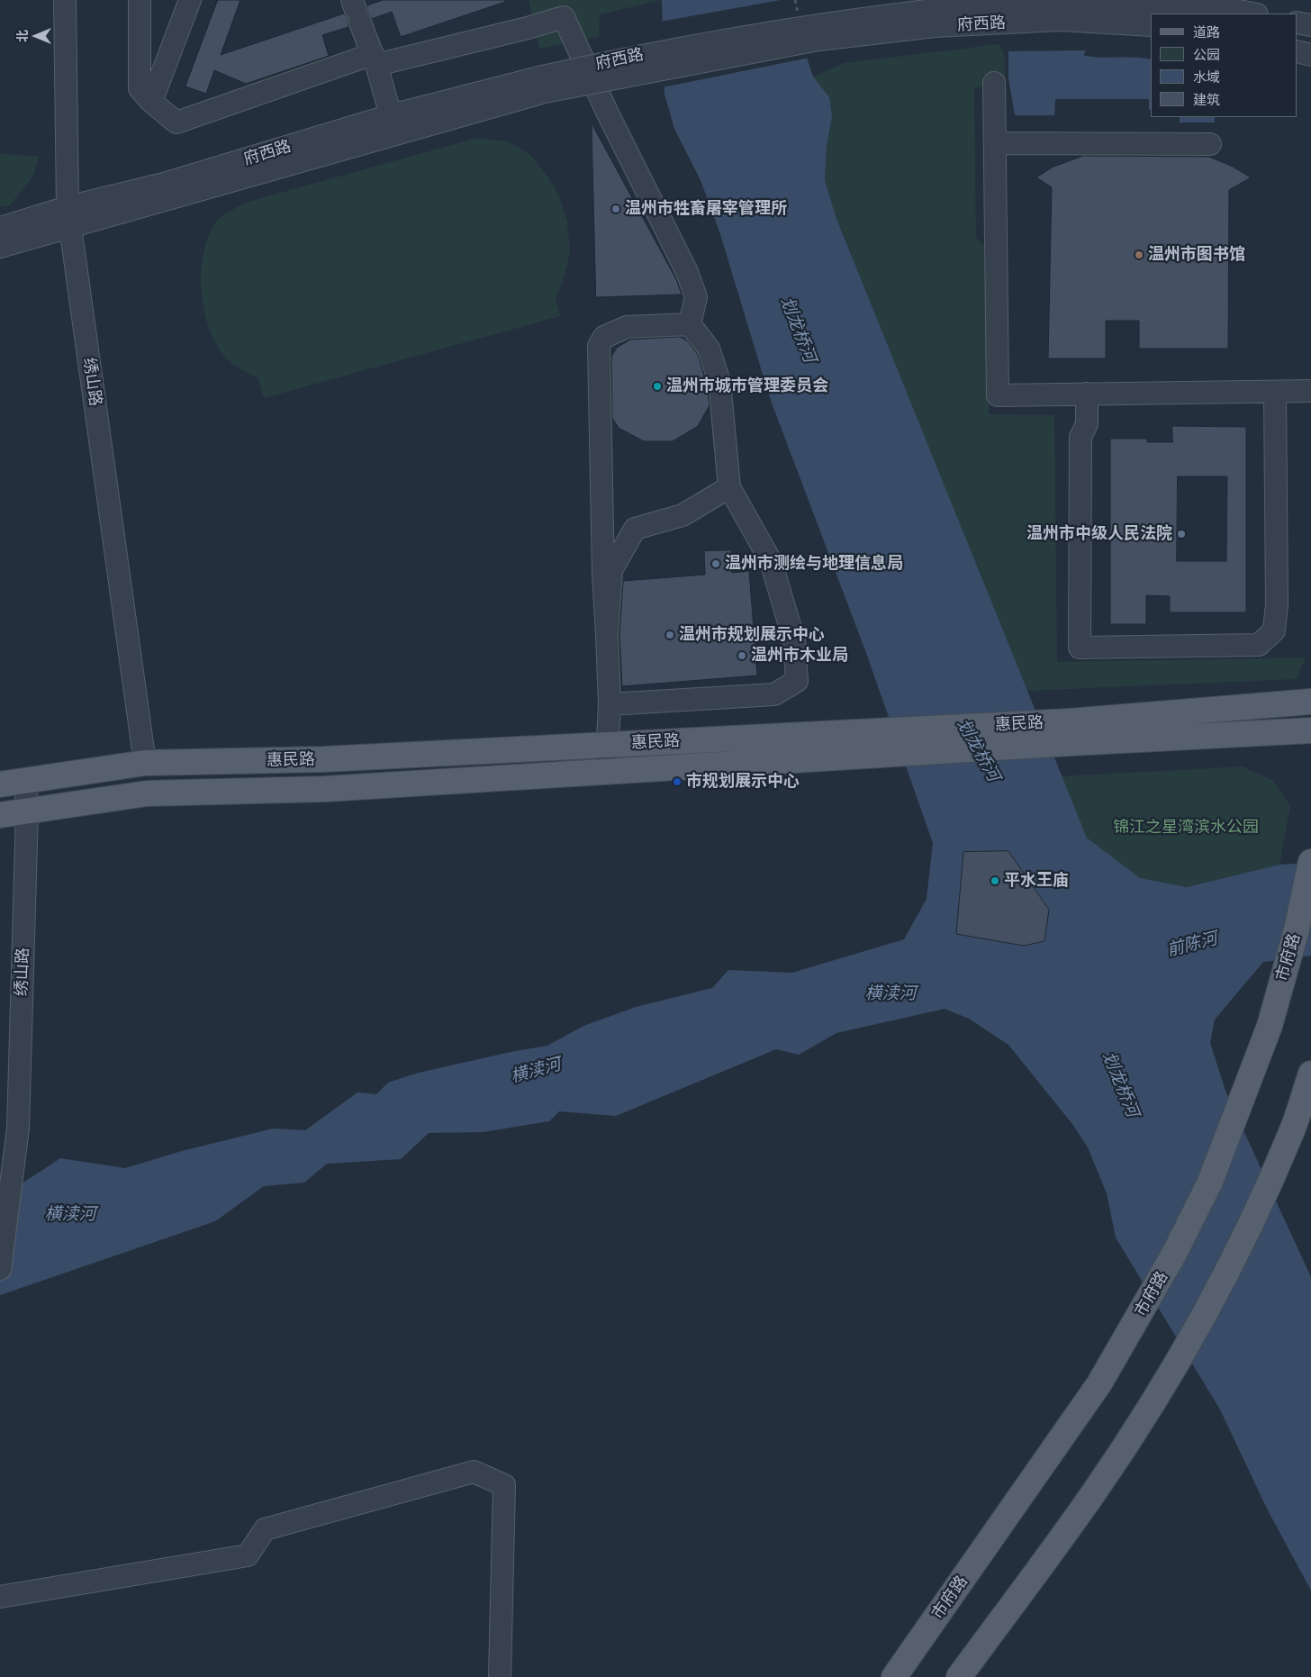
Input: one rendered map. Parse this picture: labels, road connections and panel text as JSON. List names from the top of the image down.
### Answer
{
  "streets": {
    "main road": ["惠民路", "市府路"],
    "street": ["府西路", "绣山路"]
  },
  "crossings": [
    ["府西路", "绣山路"],
    ["绣山路", "惠民路"]
  ],
  "water": ["划龙桥河", "前陈河", "横渎河"],
  "parks": ["锦江之星湾滨水公园"],
  "places": [
    "温州市牲畜屠宰管理所",
    "温州市图书馆",
    "温州市城市管理委员会",
    "温州市中级人民法院",
    "温州市测绘与地理信息局",
    "温州市规划展示中心",
    "温州市木业局",
    "市规划展示中心",
    "平水王庙"
  ],
  "legend": [
    "道路",
    "公园",
    "水域",
    "建筑"
  ],
  "north": "left"
}
